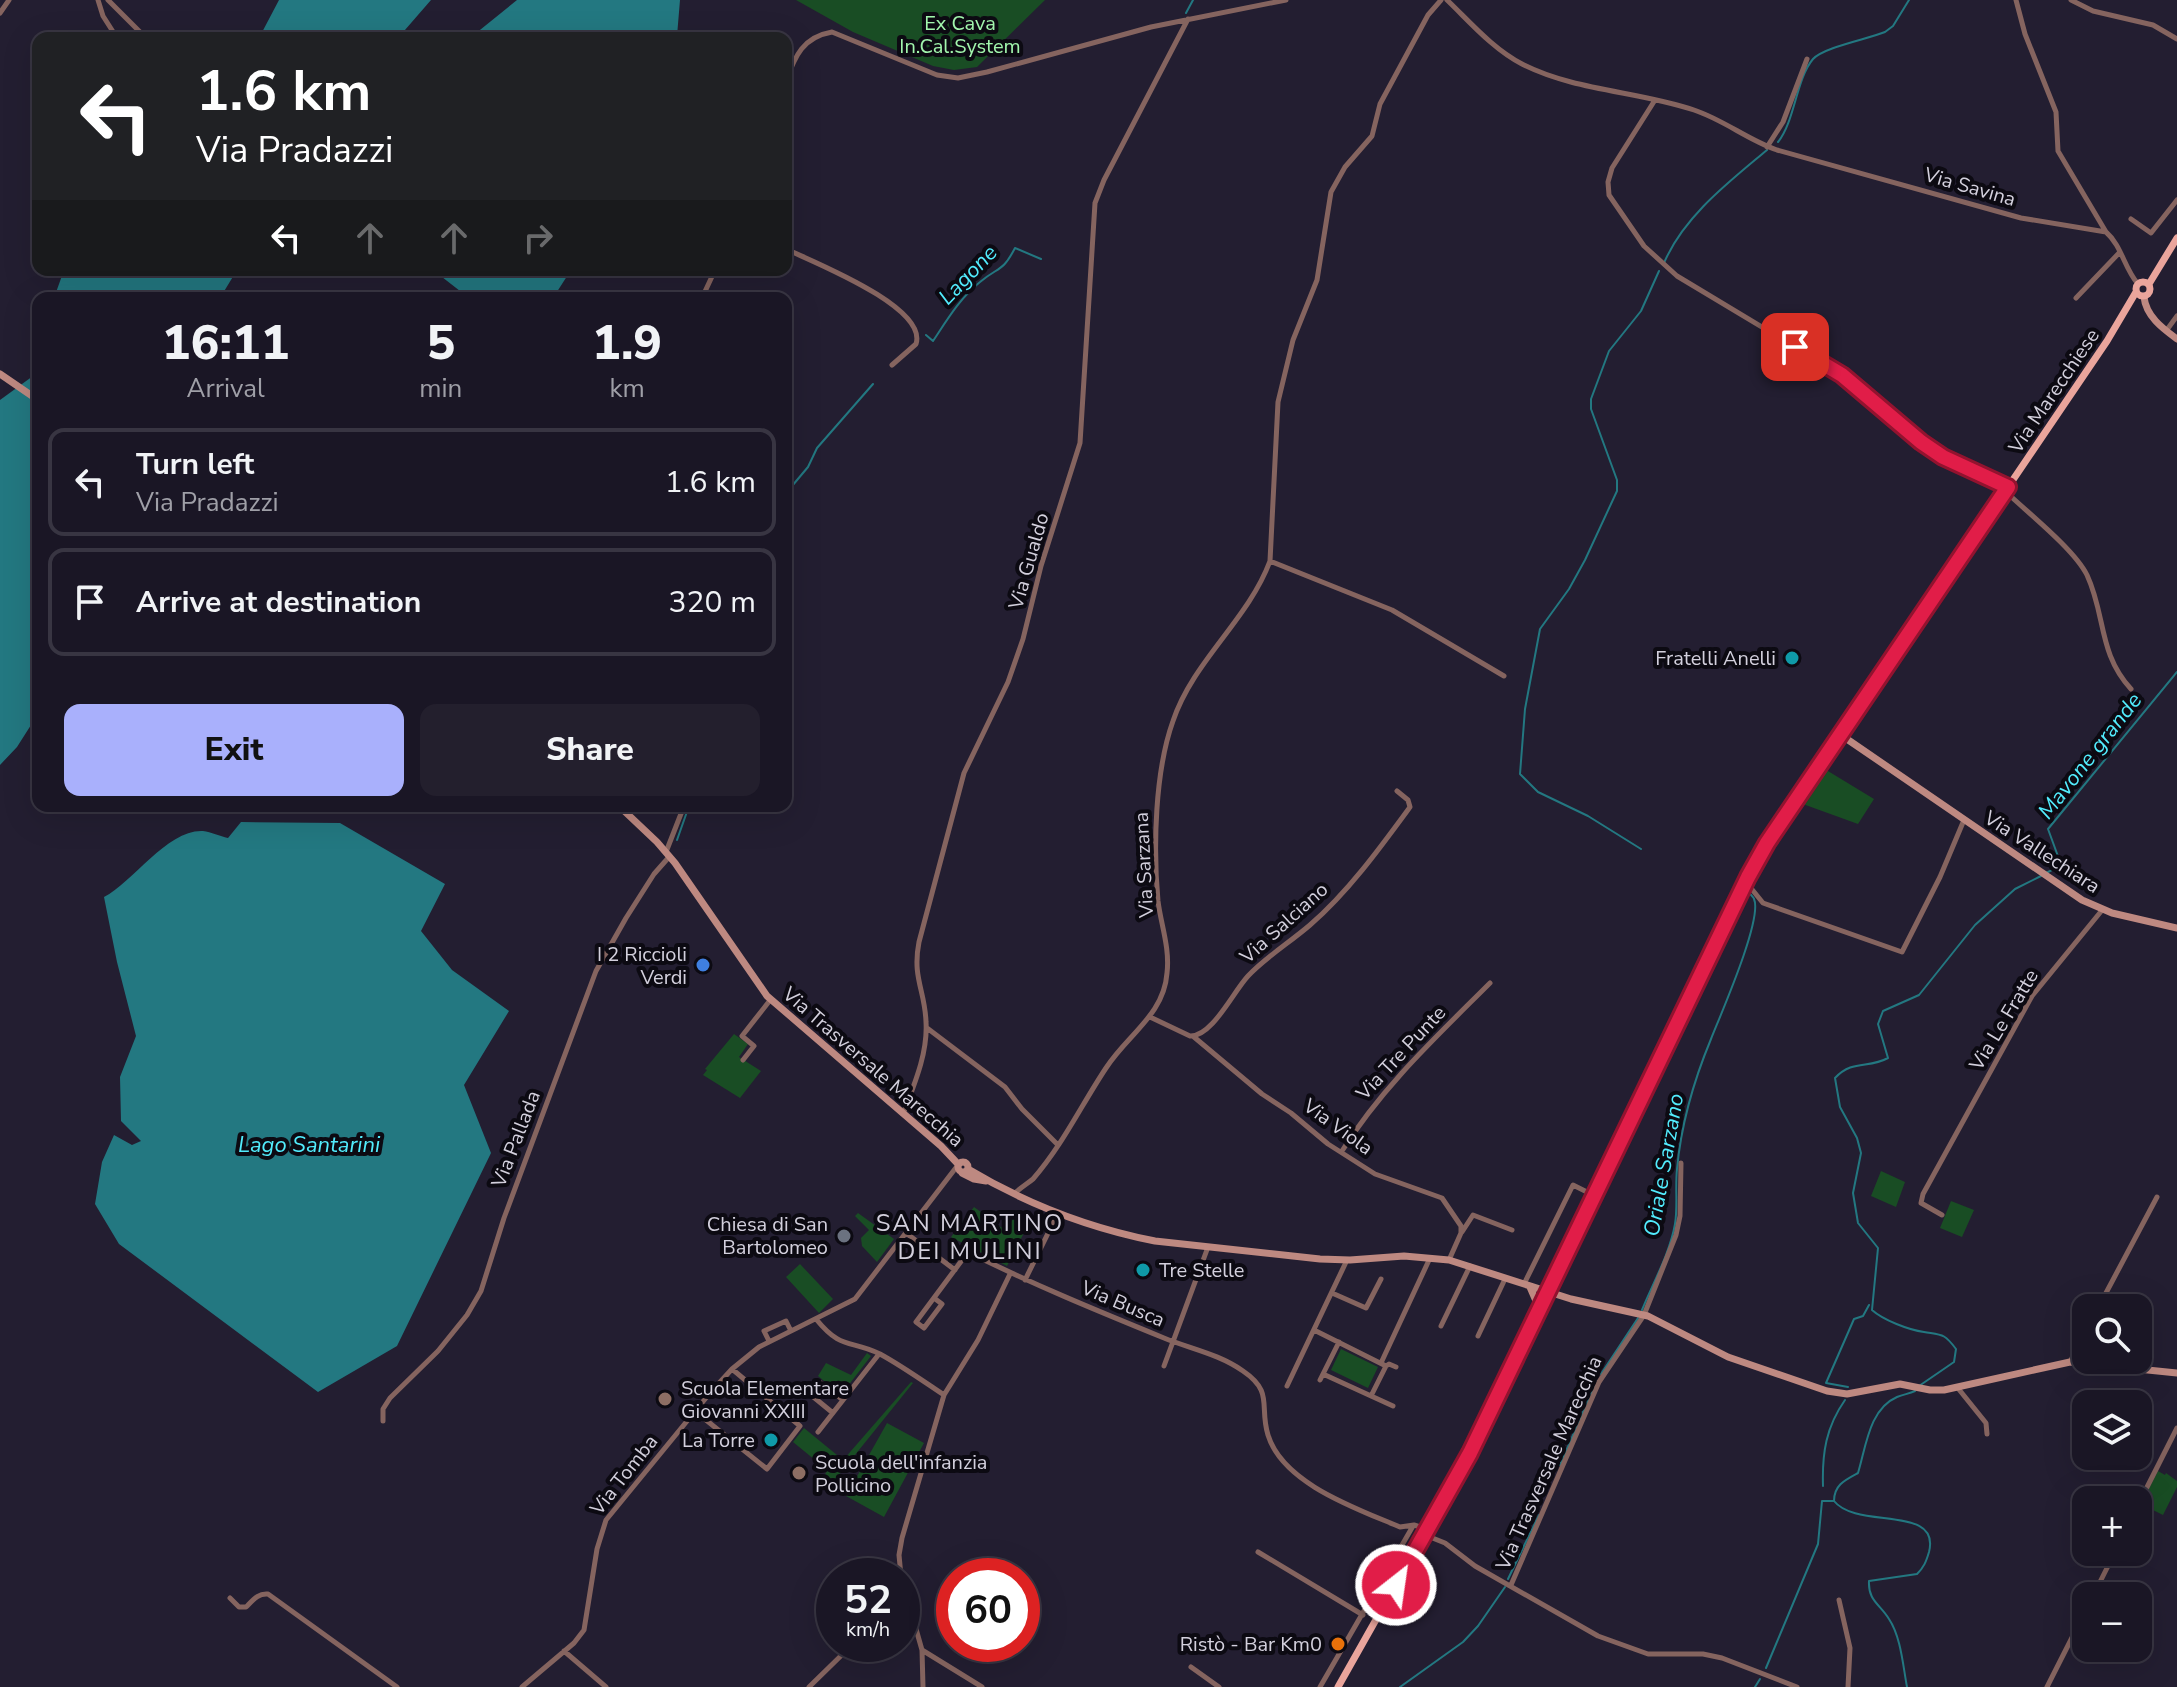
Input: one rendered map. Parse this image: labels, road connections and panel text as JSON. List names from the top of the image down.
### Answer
{
  "streets": {
    "main road": ["Via Marecchiese", "Via Vallechiara", "Via Trasversale Marecchia"],
    "street": [
      "Via Savina",
      "Via Gualdo",
      "Via Sarzana",
      "Via Salciano",
      "Via Le Fratte",
      "Via Tre Punte",
      "Via Viola",
      "Via Pallada",
      "Via Busca",
      "Via Tomba"
    ]
  },
  "crossings": [
    ["Via Marecchiese", "Via Vallechiara"],
    ["Via Marecchiese", "Via Busca"],
    ["Via Gualdo", "Via Trasversale Marecchia"],
    ["Via Vallechiara", "Via Le Fratte"],
    ["Via Sarzana", "Via Trasversale Marecchia"],
    ["Via Salciano", "Via Viola"],
    ["Via Tre Punte", "Via Viola"],
    ["Via Trasversale Marecchia", "Via Pallada"],
    ["Via Trasversale Marecchia", "Via Busca"],
    ["Via Trasversale Marecchia", "Via Tomba"]
  ],
  "districts": ["SAN MARTINO DEI MULINI"],
  "water": [
    "Lagone",
    "Mavone grande",
    "Lago Santarini",
    "Oriale Sarzano"
  ],
  "parks": ["Ex Cava In.Cal.System"],
  "places": [
    "Fratelli Anelli",
    "I 2 Riccioli Verdi",
    "Chiesa di San Bartolomeo",
    "Tre Stelle",
    "Scuola Elementare Giovanni XXIII",
    "La Torre",
    "Scuola dell'infanzia Pollicino",
    "Ristò - Bar Km0"
  ],
  "page": {
    "turn": ["1.6 km", "Via Pradazzi"],
    "eta": [
      "16:11",
      "Arrival",
      "5",
      "min",
      "1.9",
      "km"
    ],
    "list": [
      {
        "name": "Turn left",
        "note": "Via Pradazzi",
        "value": "1.6 km"
      },
      {
        "name": "Arrive at destination",
        "value": "320 m"
      }
    ],
    "buttons": ["Exit", "Share"],
    "map_buttons": ["+", "−"],
    "speed": "52 km/h",
    "limit": "60"
  }
}
